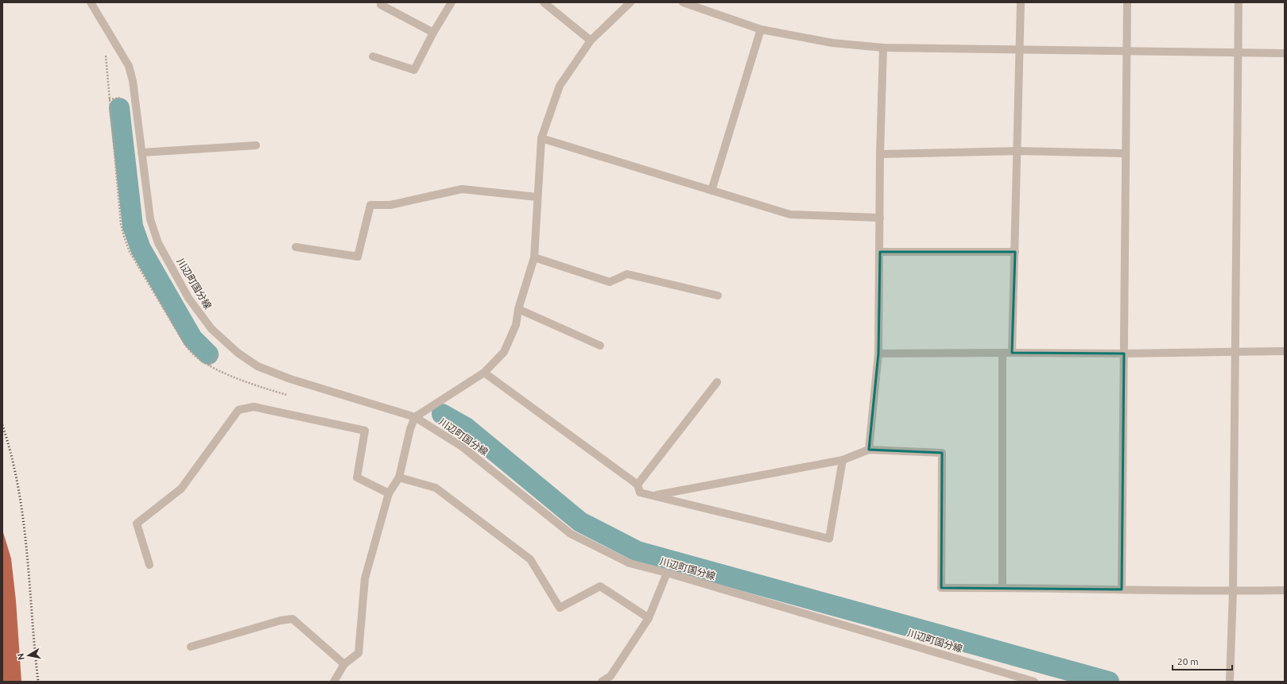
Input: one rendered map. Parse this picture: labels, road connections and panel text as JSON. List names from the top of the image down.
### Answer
{
  "streets": {
    "street": ["川辺町国分線"]
  },
  "scale_bar": "20 m",
  "north": "left"
}
